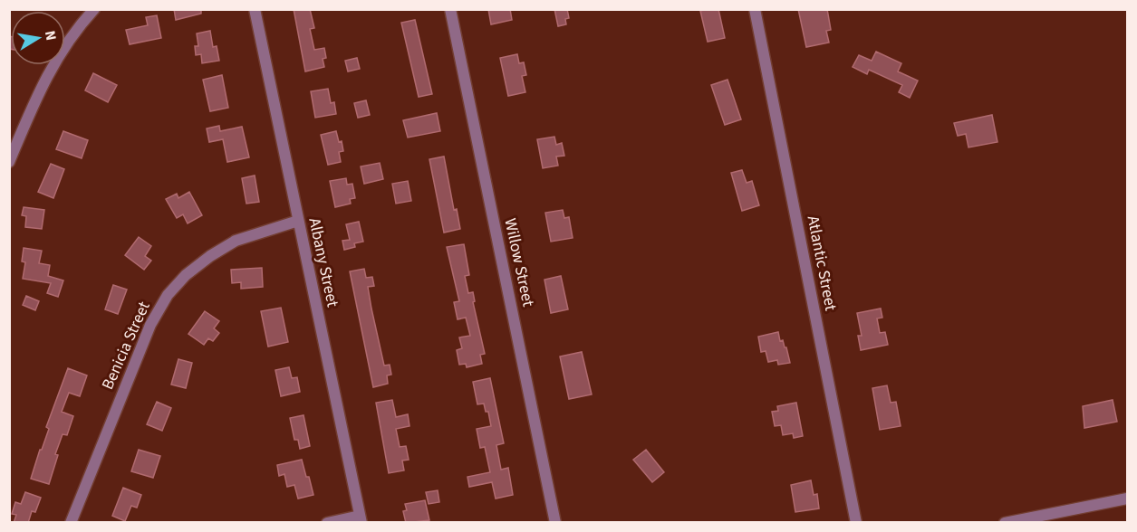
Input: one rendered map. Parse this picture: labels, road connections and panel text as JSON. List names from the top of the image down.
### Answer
{
  "streets": {
    "street": [
      "Albany Street",
      "Willow Street",
      "Atlantic Street",
      "Benicia Street"
    ]
  },
  "crossings": [
    ["Albany Street", "Benicia Street"]
  ],
  "north": "right"
}
